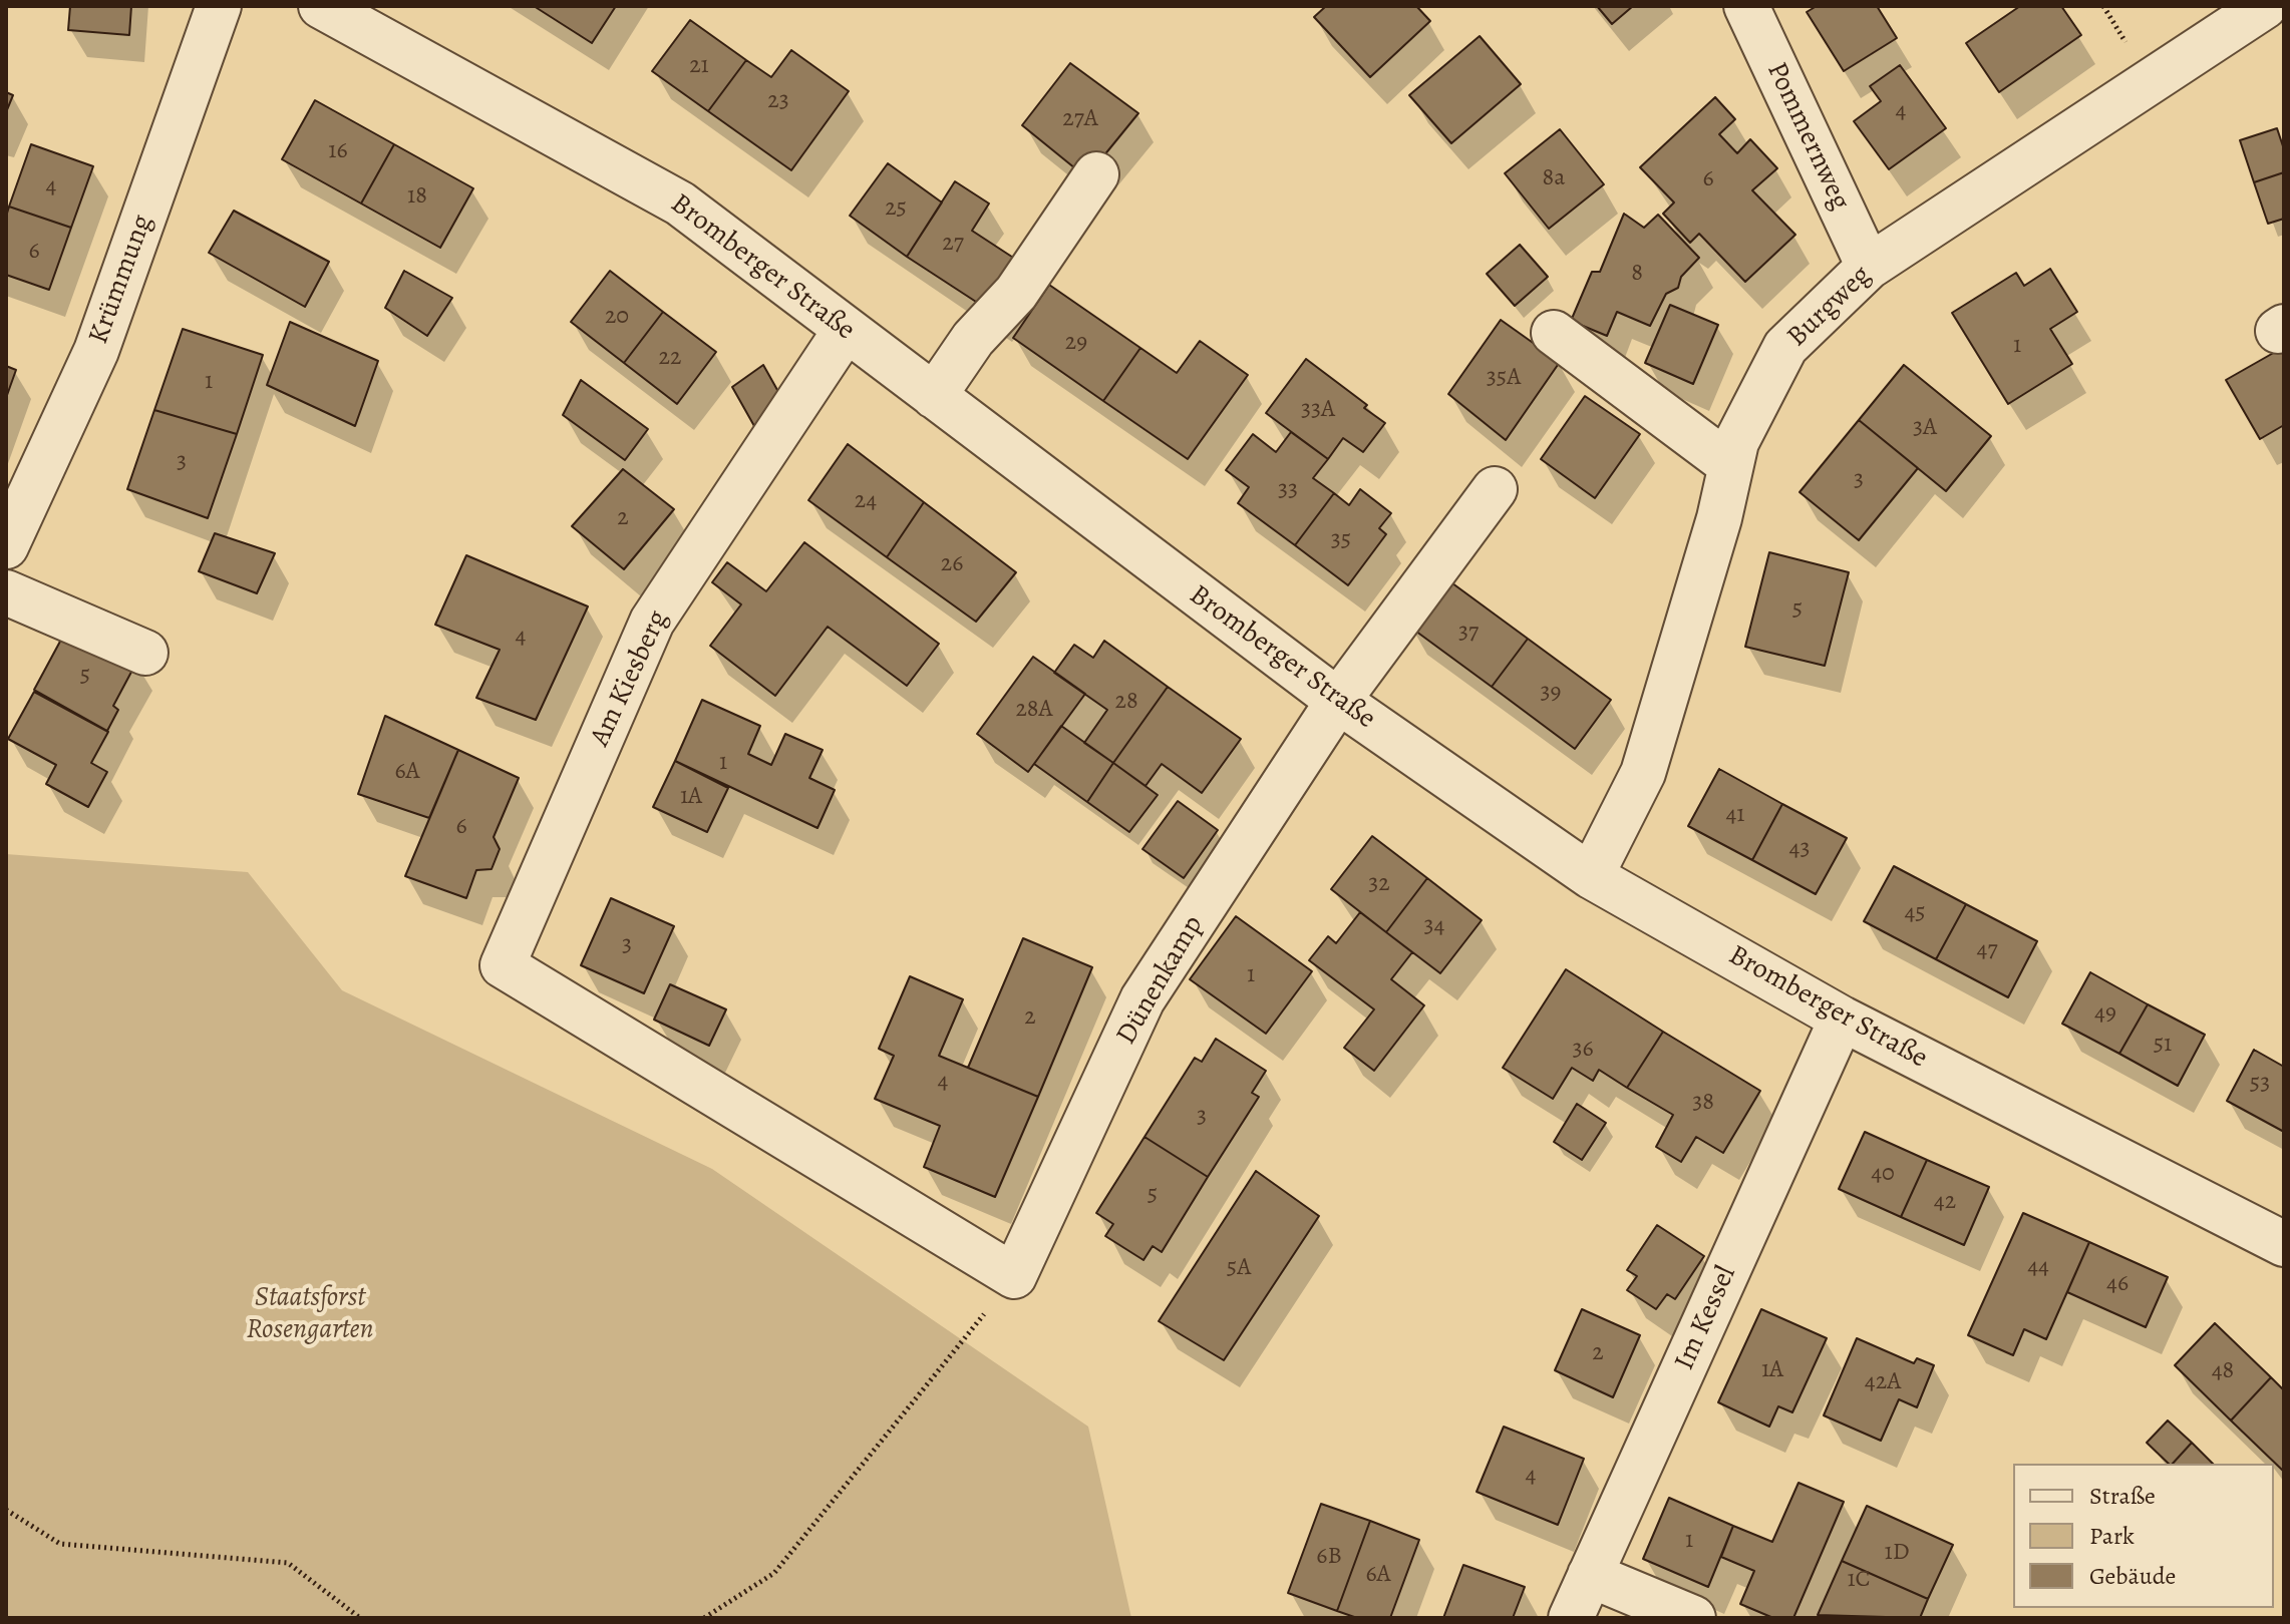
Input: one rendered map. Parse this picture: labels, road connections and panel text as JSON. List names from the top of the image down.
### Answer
{
  "streets": {
    "street": [
      "Pommernweg",
      "Bromberger Straße",
      "Krümmung",
      "Burgweg",
      "Am Kiesberg",
      "Dünenkamp",
      "Im Kessel"
    ]
  },
  "crossings": [
    ["Pommernweg", "Burgweg"],
    ["Bromberger Straße", "Burgweg"],
    ["Bromberger Straße", "Am Kiesberg"],
    ["Bromberger Straße", "Dünenkamp"],
    ["Bromberger Straße", "Im Kessel"],
    ["Am Kiesberg", "Dünenkamp"]
  ],
  "parks": ["Staatsforst Rosengarten"],
  "house_numbers": [
    "21",
    "23",
    "4",
    "27A",
    "16",
    "8a",
    "6",
    "4",
    "18",
    "25",
    "27",
    "6",
    "8",
    "20",
    "29",
    "1",
    "22",
    "35A",
    "1",
    "33A",
    "3A",
    "3",
    "3",
    "33",
    "24",
    "2",
    "35",
    "26",
    "5",
    "37",
    "4",
    "5",
    "39",
    "28",
    "28A",
    "1",
    "6A",
    "1A",
    "41",
    "6",
    "43",
    "32",
    "45",
    "34",
    "3",
    "47",
    "1",
    "49",
    "2",
    "51",
    "36",
    "4",
    "53",
    "38",
    "3",
    "40",
    "5",
    "42",
    "44",
    "5A",
    "46",
    "2",
    "1A",
    "48",
    "42A",
    "4",
    "1",
    "1D",
    "6B",
    "6A",
    "1C"
  ],
  "legend": ["Straße", "Park", "Gebäude"]
}
